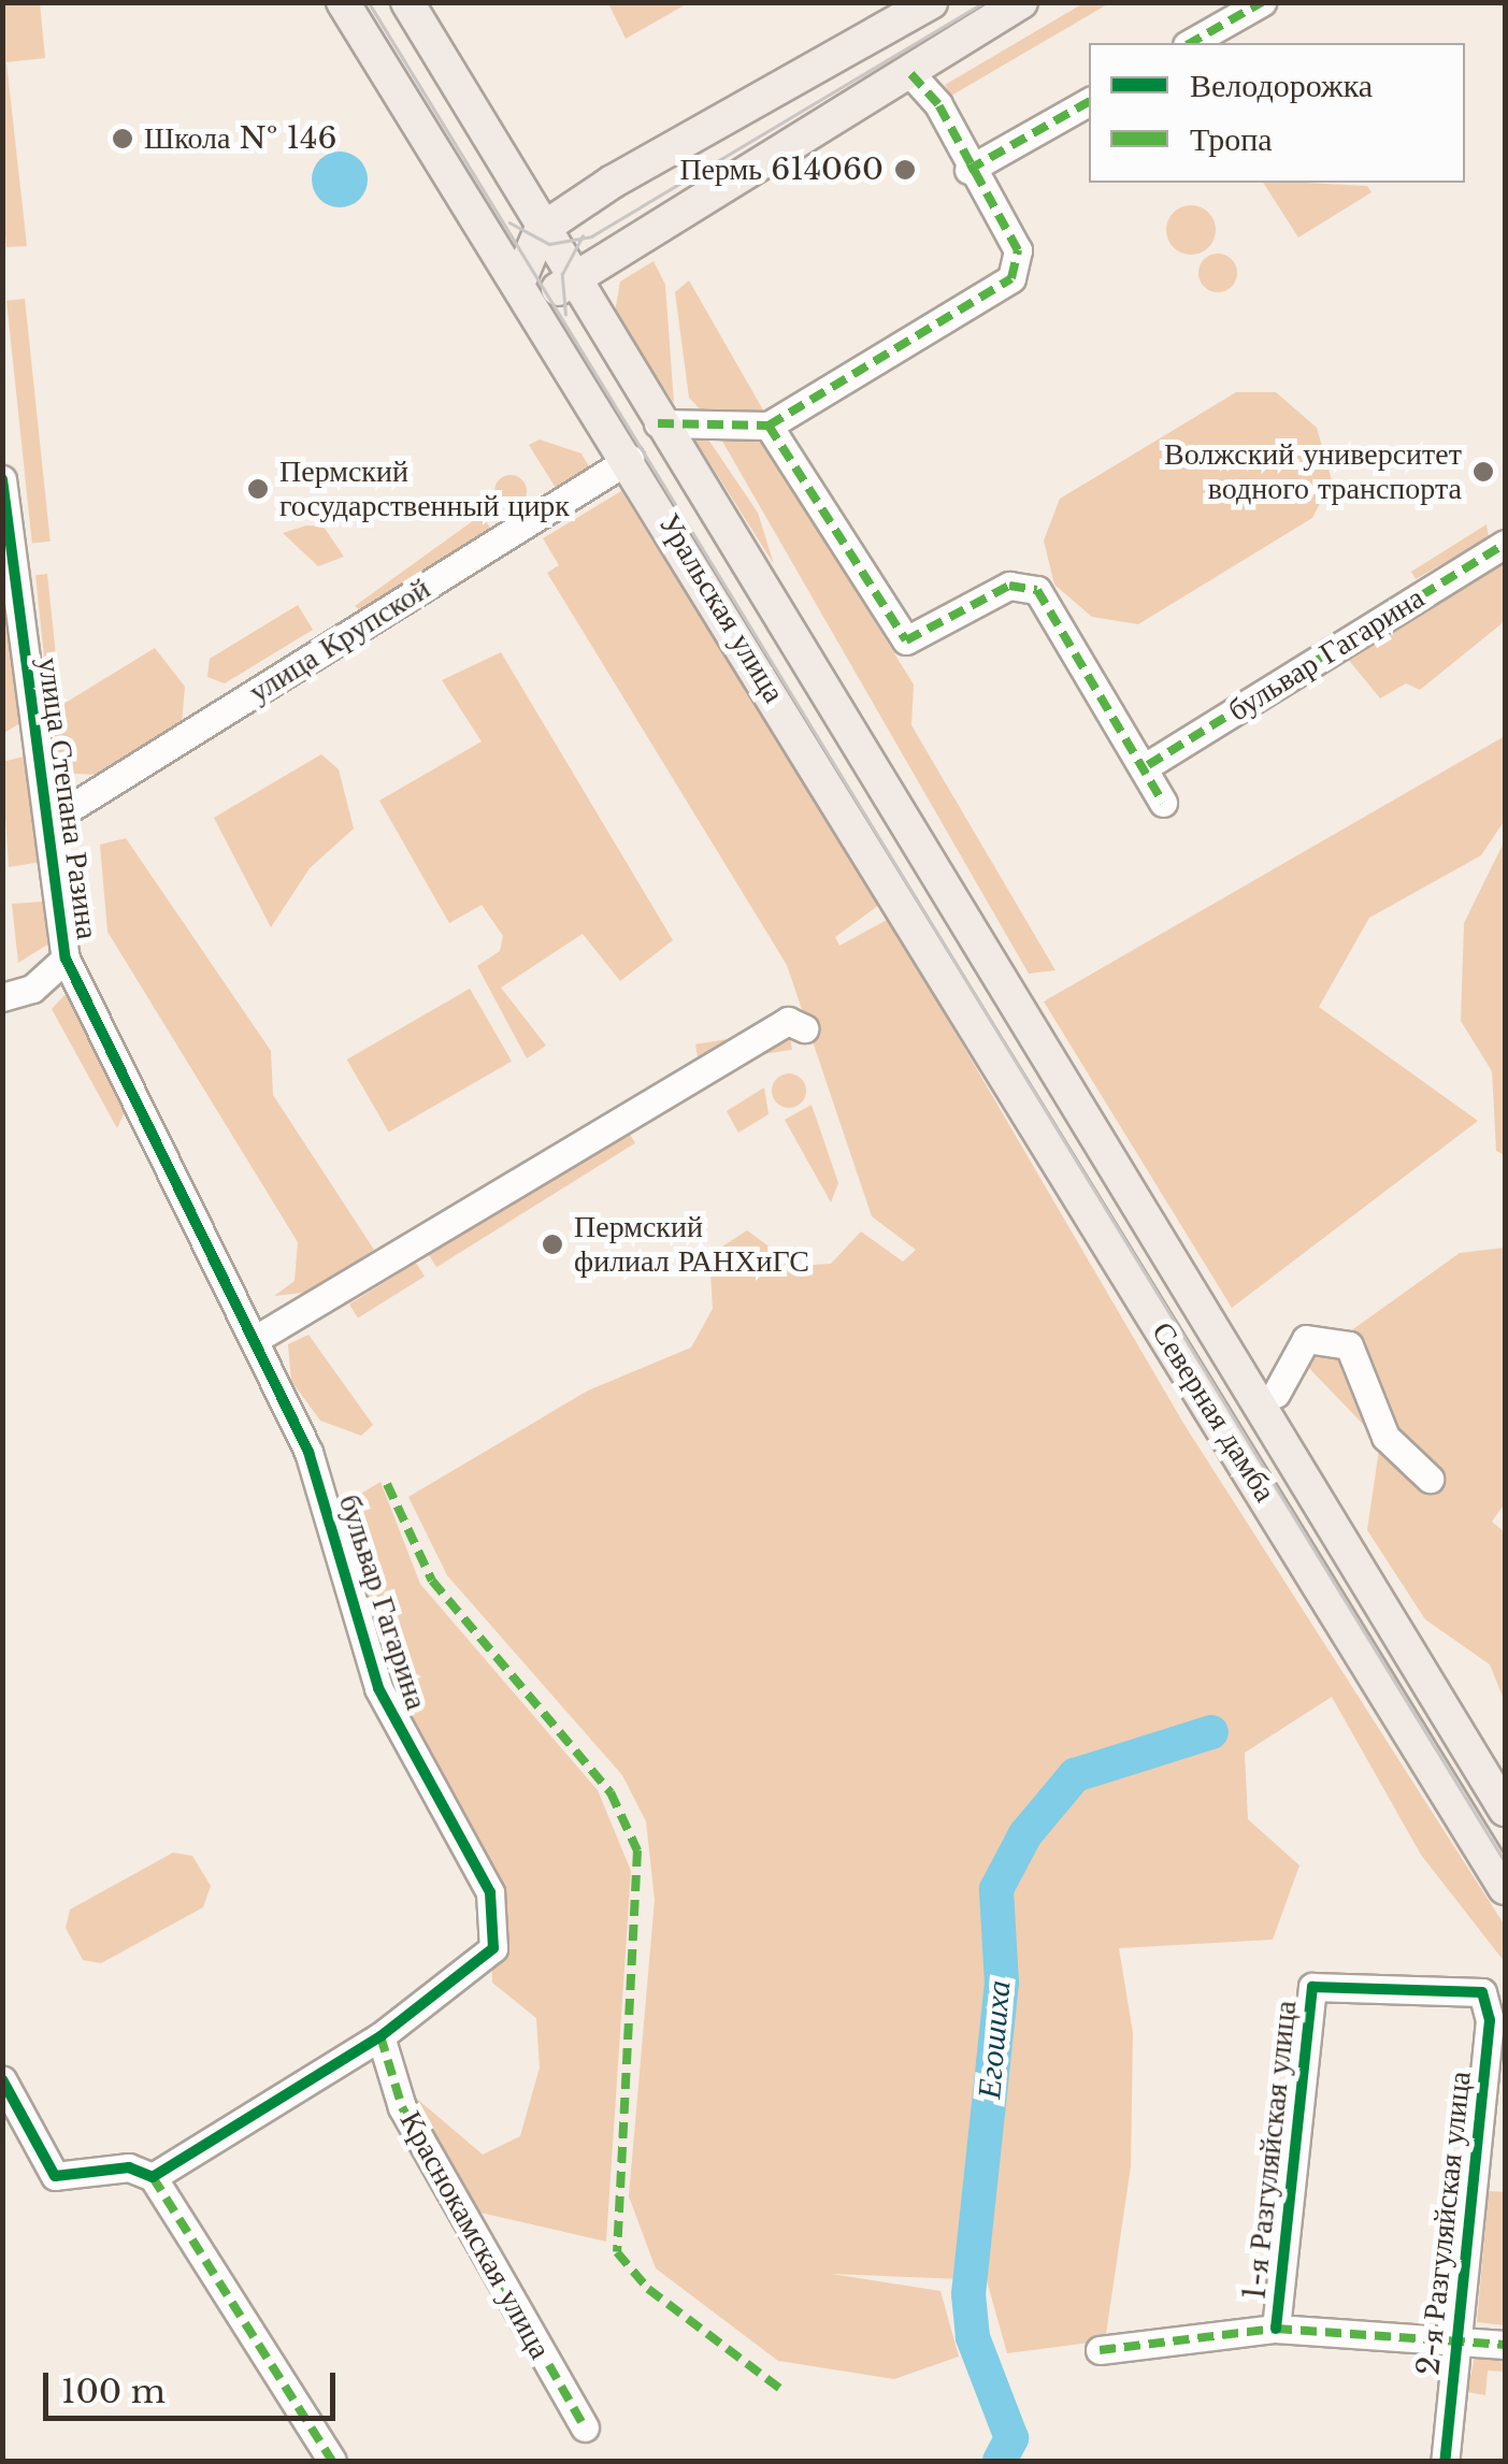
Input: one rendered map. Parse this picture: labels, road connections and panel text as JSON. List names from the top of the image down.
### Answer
{
  "streets": {
    "main road": ["Уральская улица", "Северная дамба"],
    "street": [
      "улица Крупской",
      "бульвар Гагарина",
      "улица Степана Разина",
      "1-я Разгуляйская улица",
      "2-я Разгуляйская улица",
      "Краснокамская улица"
    ]
  },
  "crossings": [
    ["Уральская улица", "улица Крупской"],
    ["Уральская улица", "Северная дамба"],
    ["улица Крупской", "улица Степана Разина"],
    ["бульвар Гагарина", "улица Степана Разина"],
    ["бульвар Гагарина", "Краснокамская улица"],
    ["1-я Разгуляйская улица", "2-я Разгуляйская улица"]
  ],
  "water": ["Егошиха"],
  "places": [
    "Школа № 146",
    "Пермь 614060",
    "Волжский университет водного транспорта",
    "Пермский государственный цирк",
    "Пермский филиал РАНХиГС"
  ],
  "legend": ["Велодорожка", "Тропа"],
  "scale_bar": "100 m"
}
